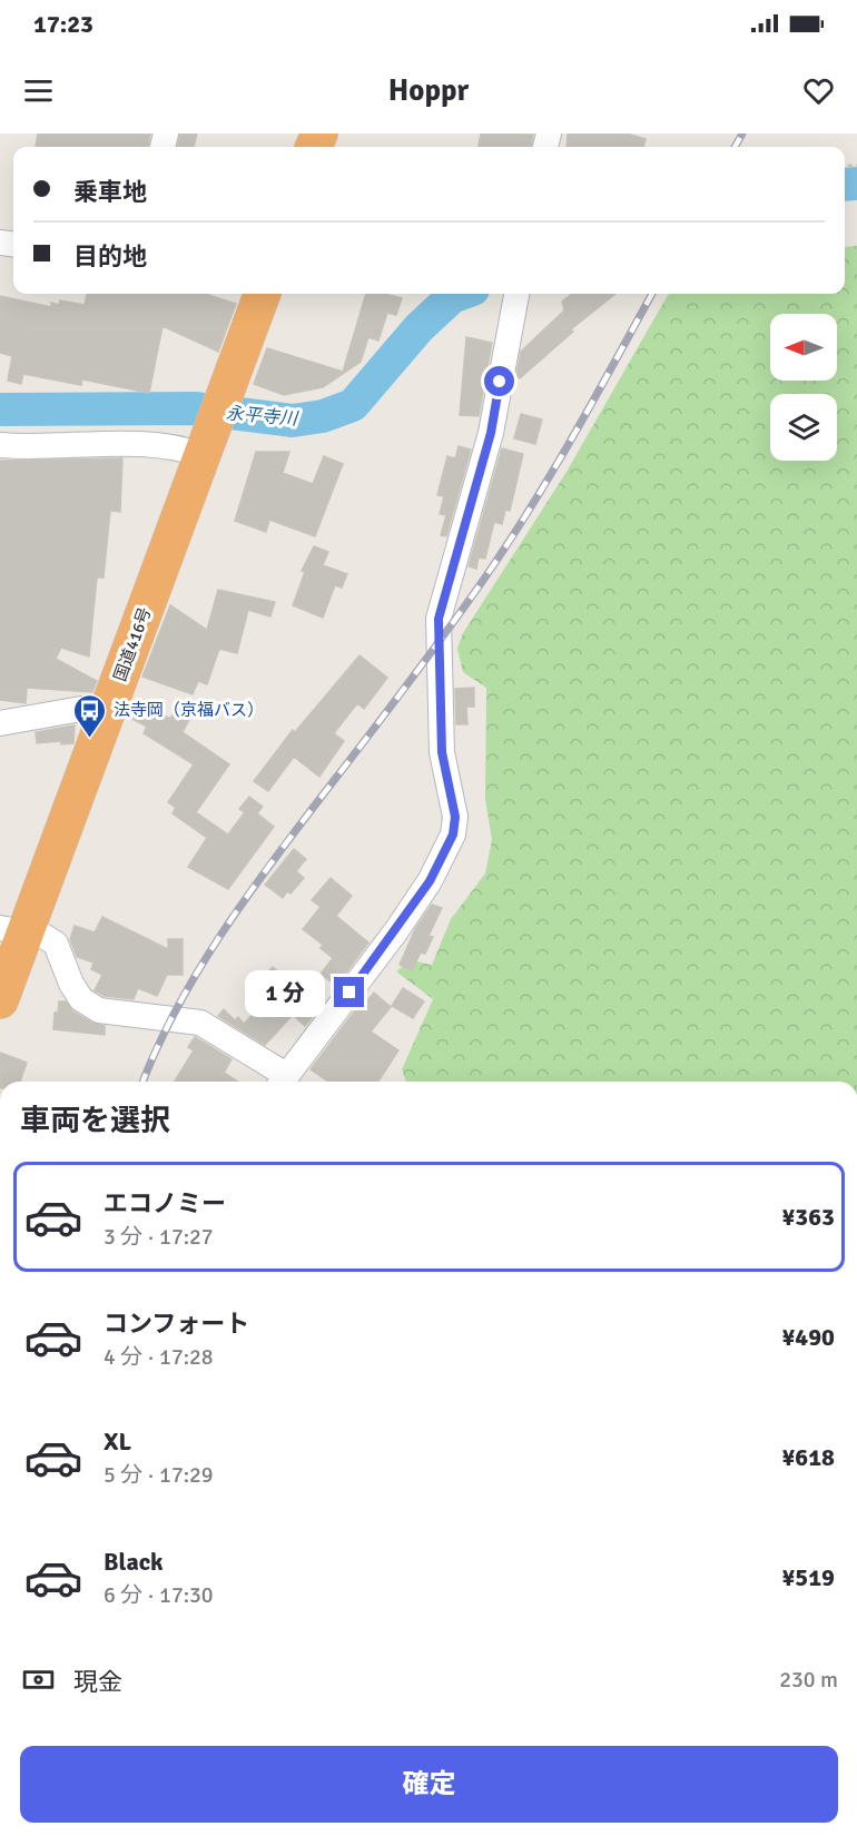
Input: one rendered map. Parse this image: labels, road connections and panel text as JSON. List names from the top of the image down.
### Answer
{
  "streets": {
    "highway": ["国道416号"]
  },
  "water": ["永平寺川"],
  "places": {
    "bus stop": ["法寺岡（京福バス）"]
  },
  "north": "left",
  "page": {
    "status": "17:23",
    "header": "Hoppr",
    "banner": ["乗車地", "目的地"],
    "bubble": "1 分",
    "heading": "車両を選択",
    "list": [
      {
        "name": "エコノミー",
        "note": "3 分 · 17:27",
        "value": "¥363"
      },
      {
        "name": "コンフォート",
        "note": "4 分 · 17:28",
        "value": "¥490"
      },
      {
        "name": "XL",
        "note": "5 分 · 17:29",
        "value": "¥618"
      },
      {
        "name": "Black",
        "note": "6 分 · 17:30",
        "value": "¥519"
      }
    ],
    "pay": ["現金", "230 m"],
    "buttons": "確定"
  }
}
